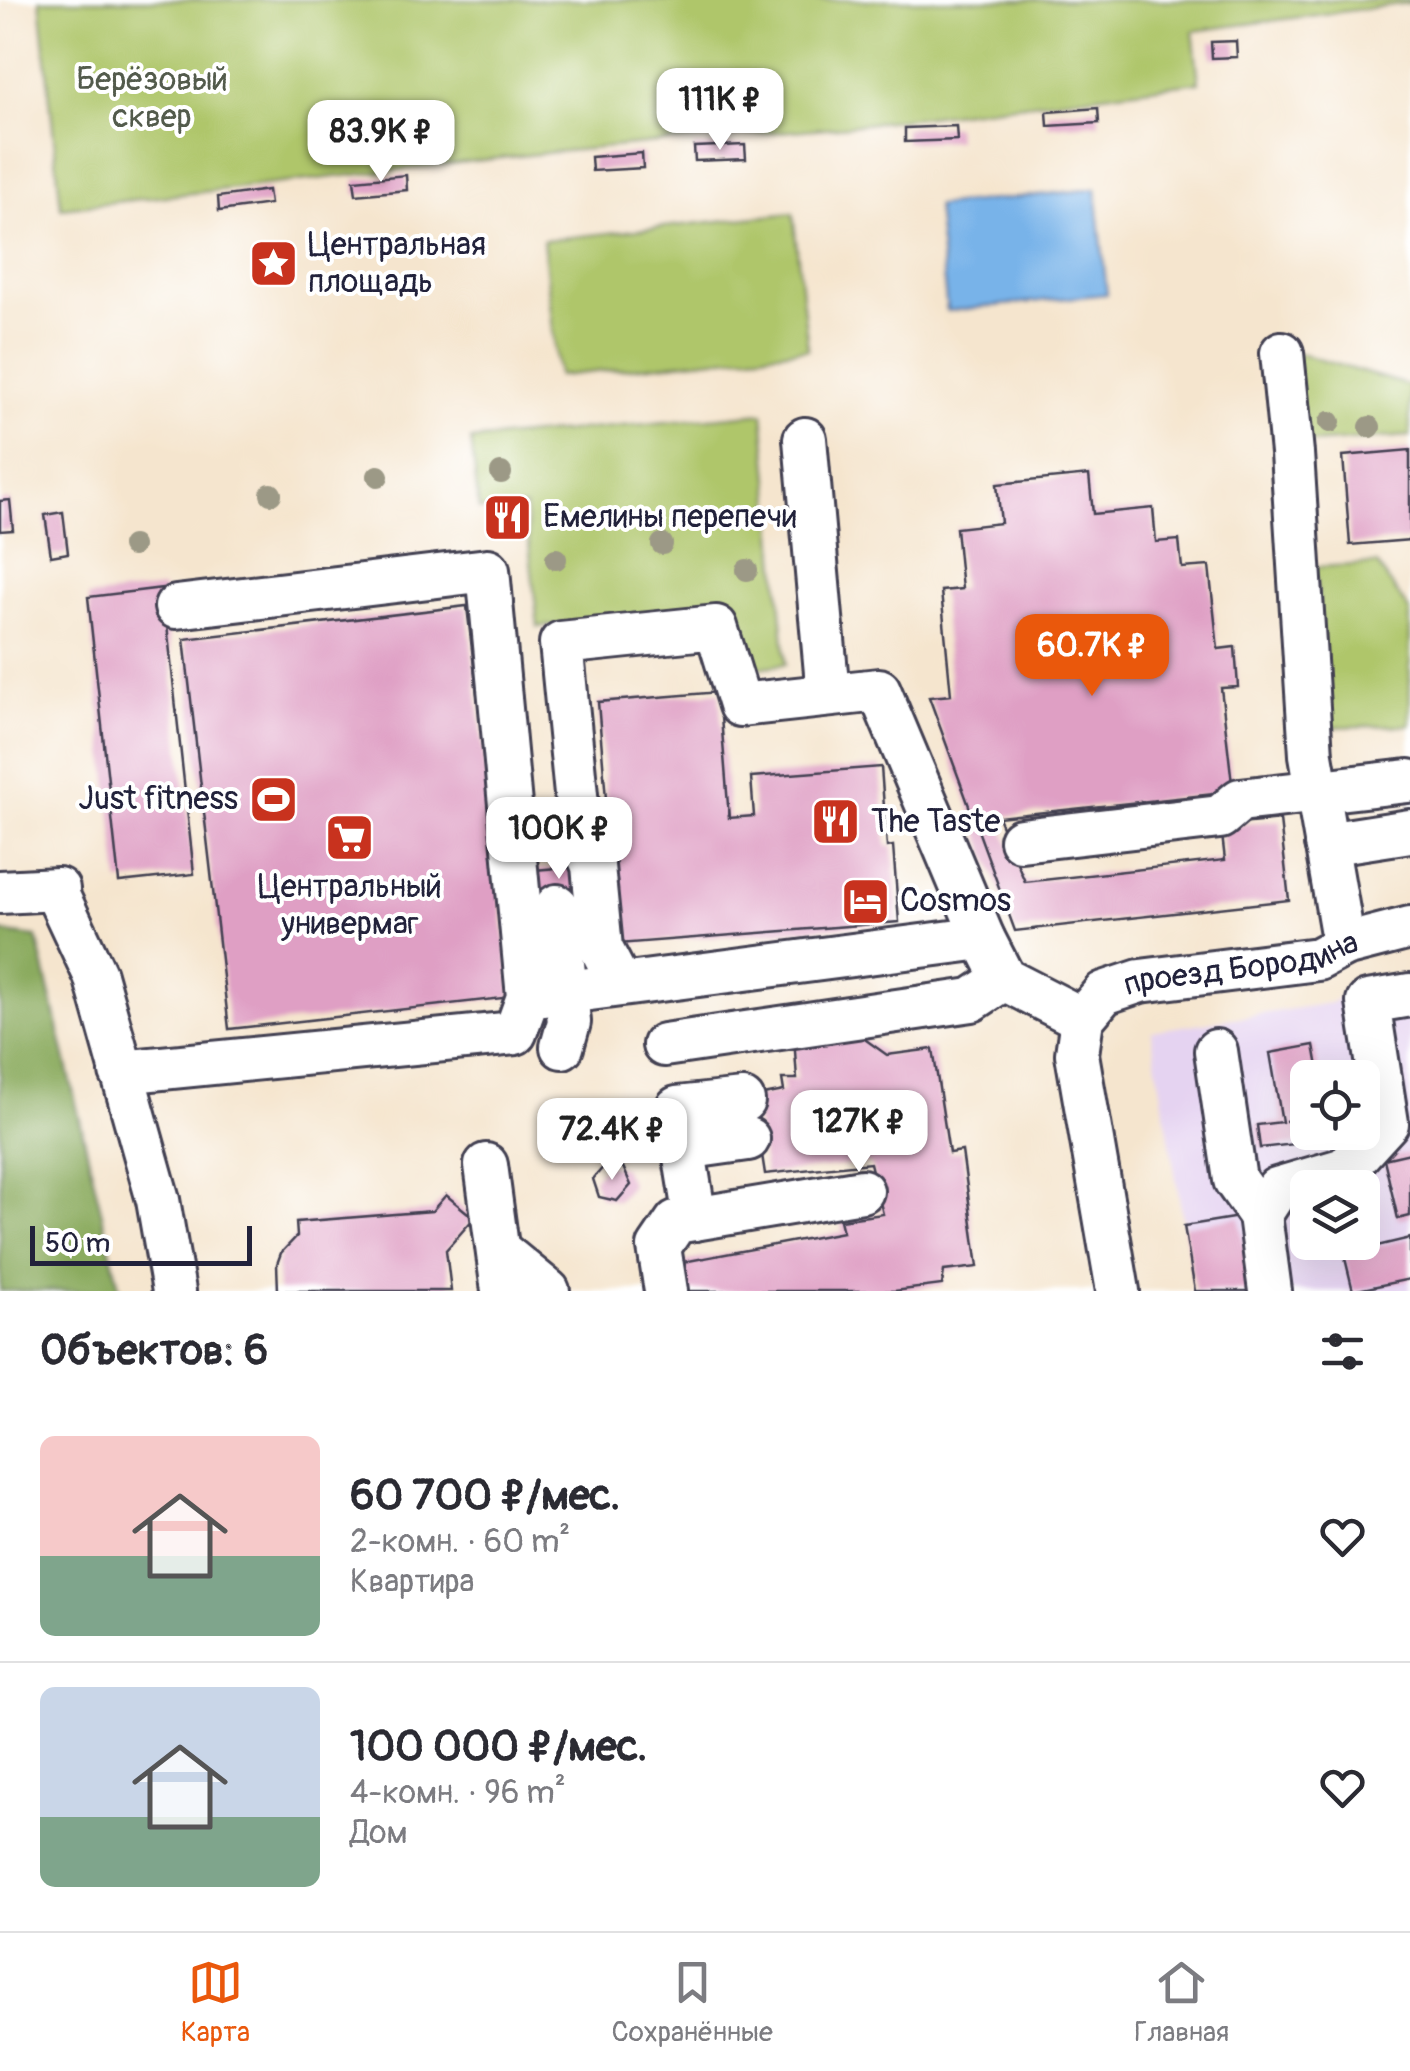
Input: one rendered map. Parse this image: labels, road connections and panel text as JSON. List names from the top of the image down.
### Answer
{
  "streets": {
    "street": ["проезд Бородина"]
  },
  "parks": ["Берёзовый сквер"],
  "places": {
    "place": ["Центральная площадь"],
    "restaurant": ["Емелины перепечи", "The Taste"],
    "sports": ["Just fitness"],
    "supermarket": ["Центральный универмаг"],
    "hotel": ["Cosmos"]
  },
  "scale_bar": "50 m",
  "page": {
    "price": [
      "111K ₽",
      "83.9K ₽",
      "60.7K ₽",
      "100K ₽",
      "127K ₽",
      "72.4K ₽"
    ],
    "scale": "50 m",
    "heading": "Объектов: 6",
    "list": [
      {
        "name": "60 700 ₽/мес.",
        "note": "2-комн. · 60 m² · Квартира"
      },
      {
        "name": "100 000 ₽/мес.",
        "note": "4-комн. · 96 m² · Дом"
      }
    ],
    "tabs": ["Карта", "Сохранённые", "Главная"]
  }
}
